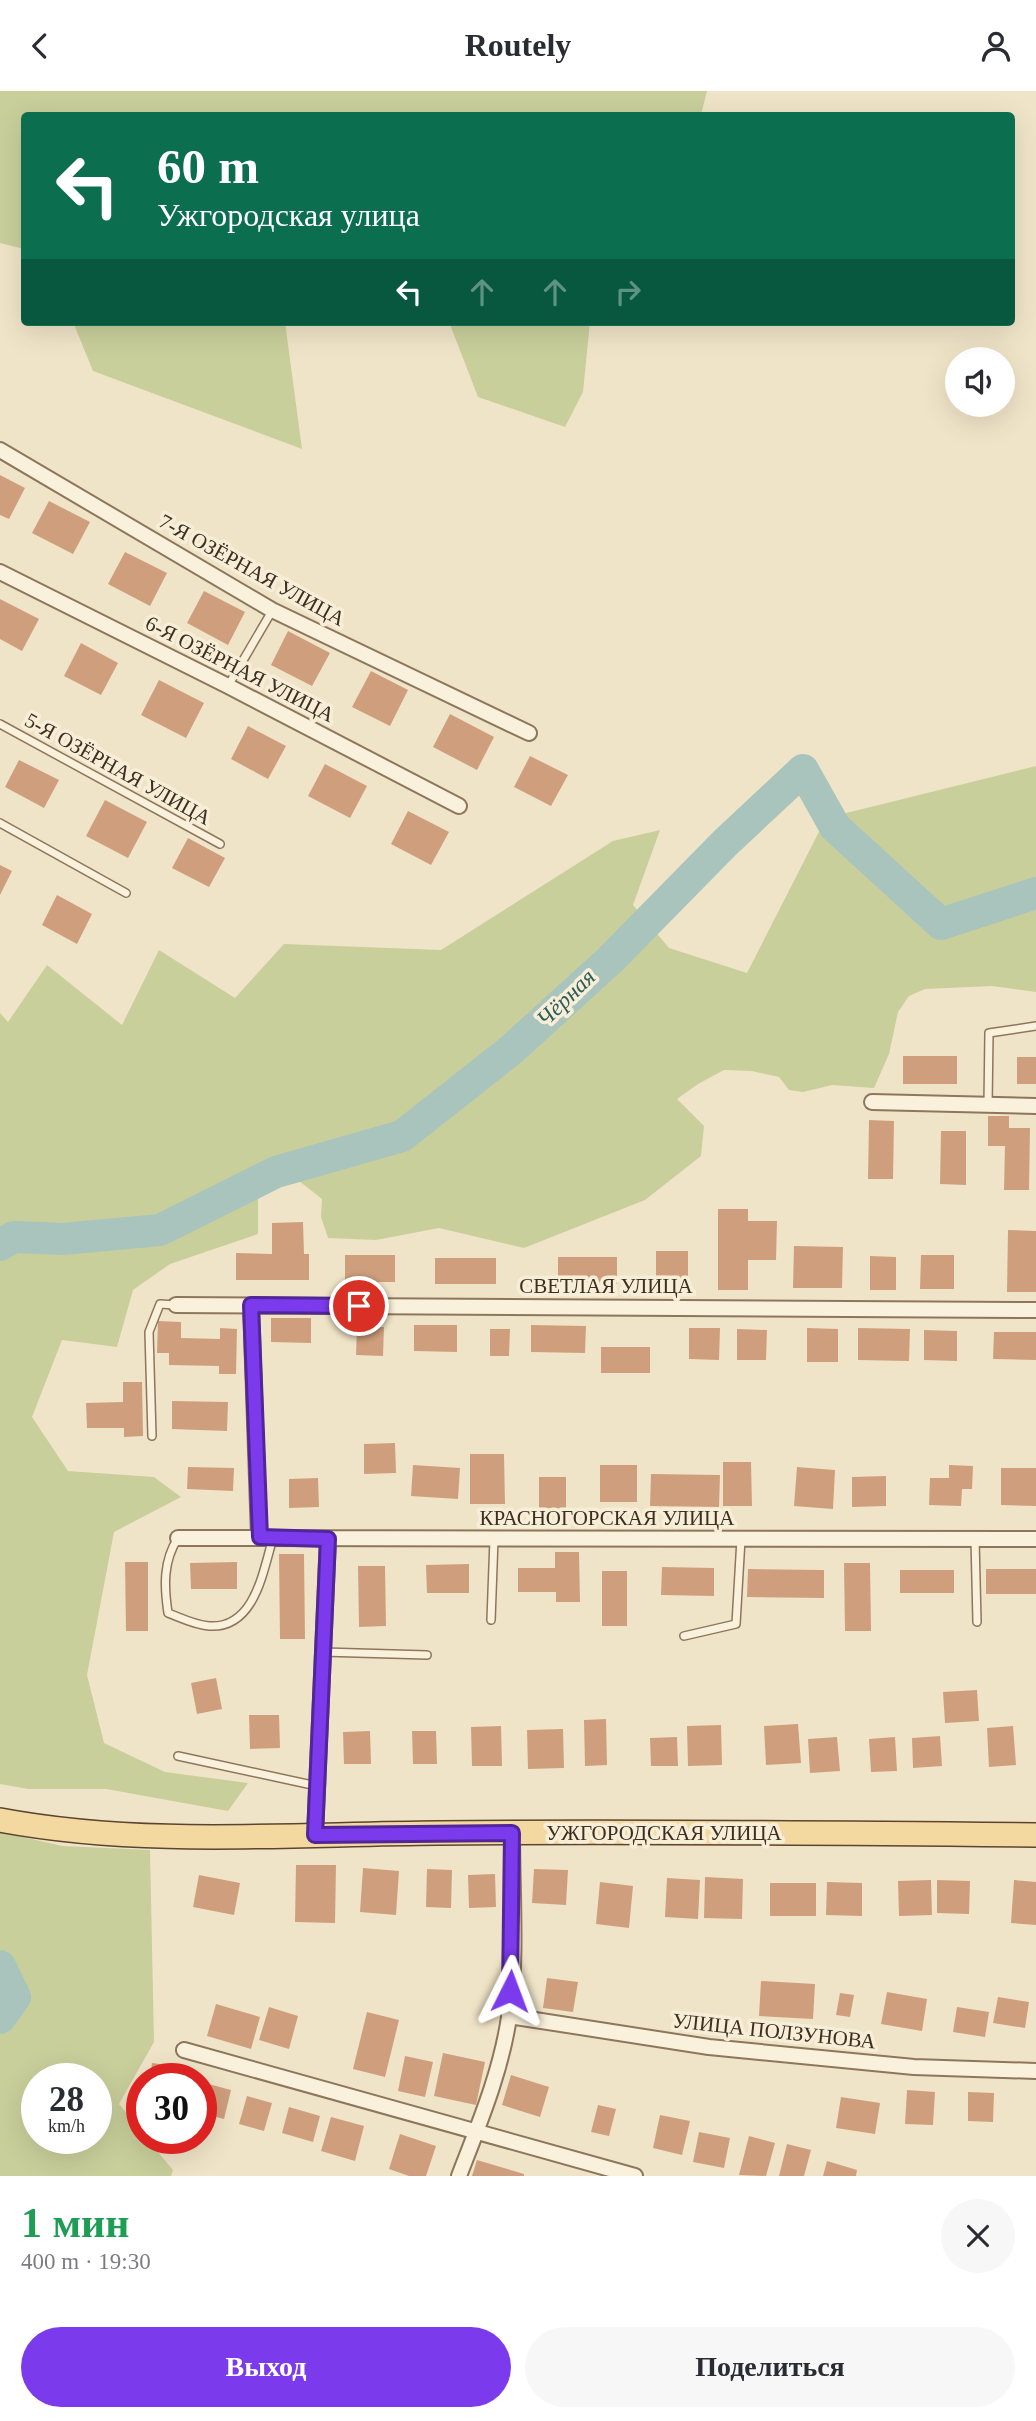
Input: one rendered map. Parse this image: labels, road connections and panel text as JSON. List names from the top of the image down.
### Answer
{
  "streets": {
    "main road": ["УЖГОРОДСКАЯ УЛИЦА"],
    "street": [
      "7-Я ОЗЁРНАЯ УЛИЦА",
      "6-Я ОЗЁРНАЯ УЛИЦА",
      "СВЕТЛАЯ УЛИЦА",
      "КРАСНОГОРСКАЯ УЛИЦА",
      "УЛИЦА ПОЛЗУНОВА"
    ],
    "lane": ["5-Я ОЗЁРНАЯ УЛИЦА"]
  },
  "water": ["Чёрная"],
  "page": {
    "header": "Routely",
    "turn": ["60 m", "Ужгородская улица"],
    "speed": "28 km/h",
    "limit": "30",
    "heading": ["1 мин", "400 m · 19:30"],
    "buttons": ["Выход", "Поделиться"]
  }
}
